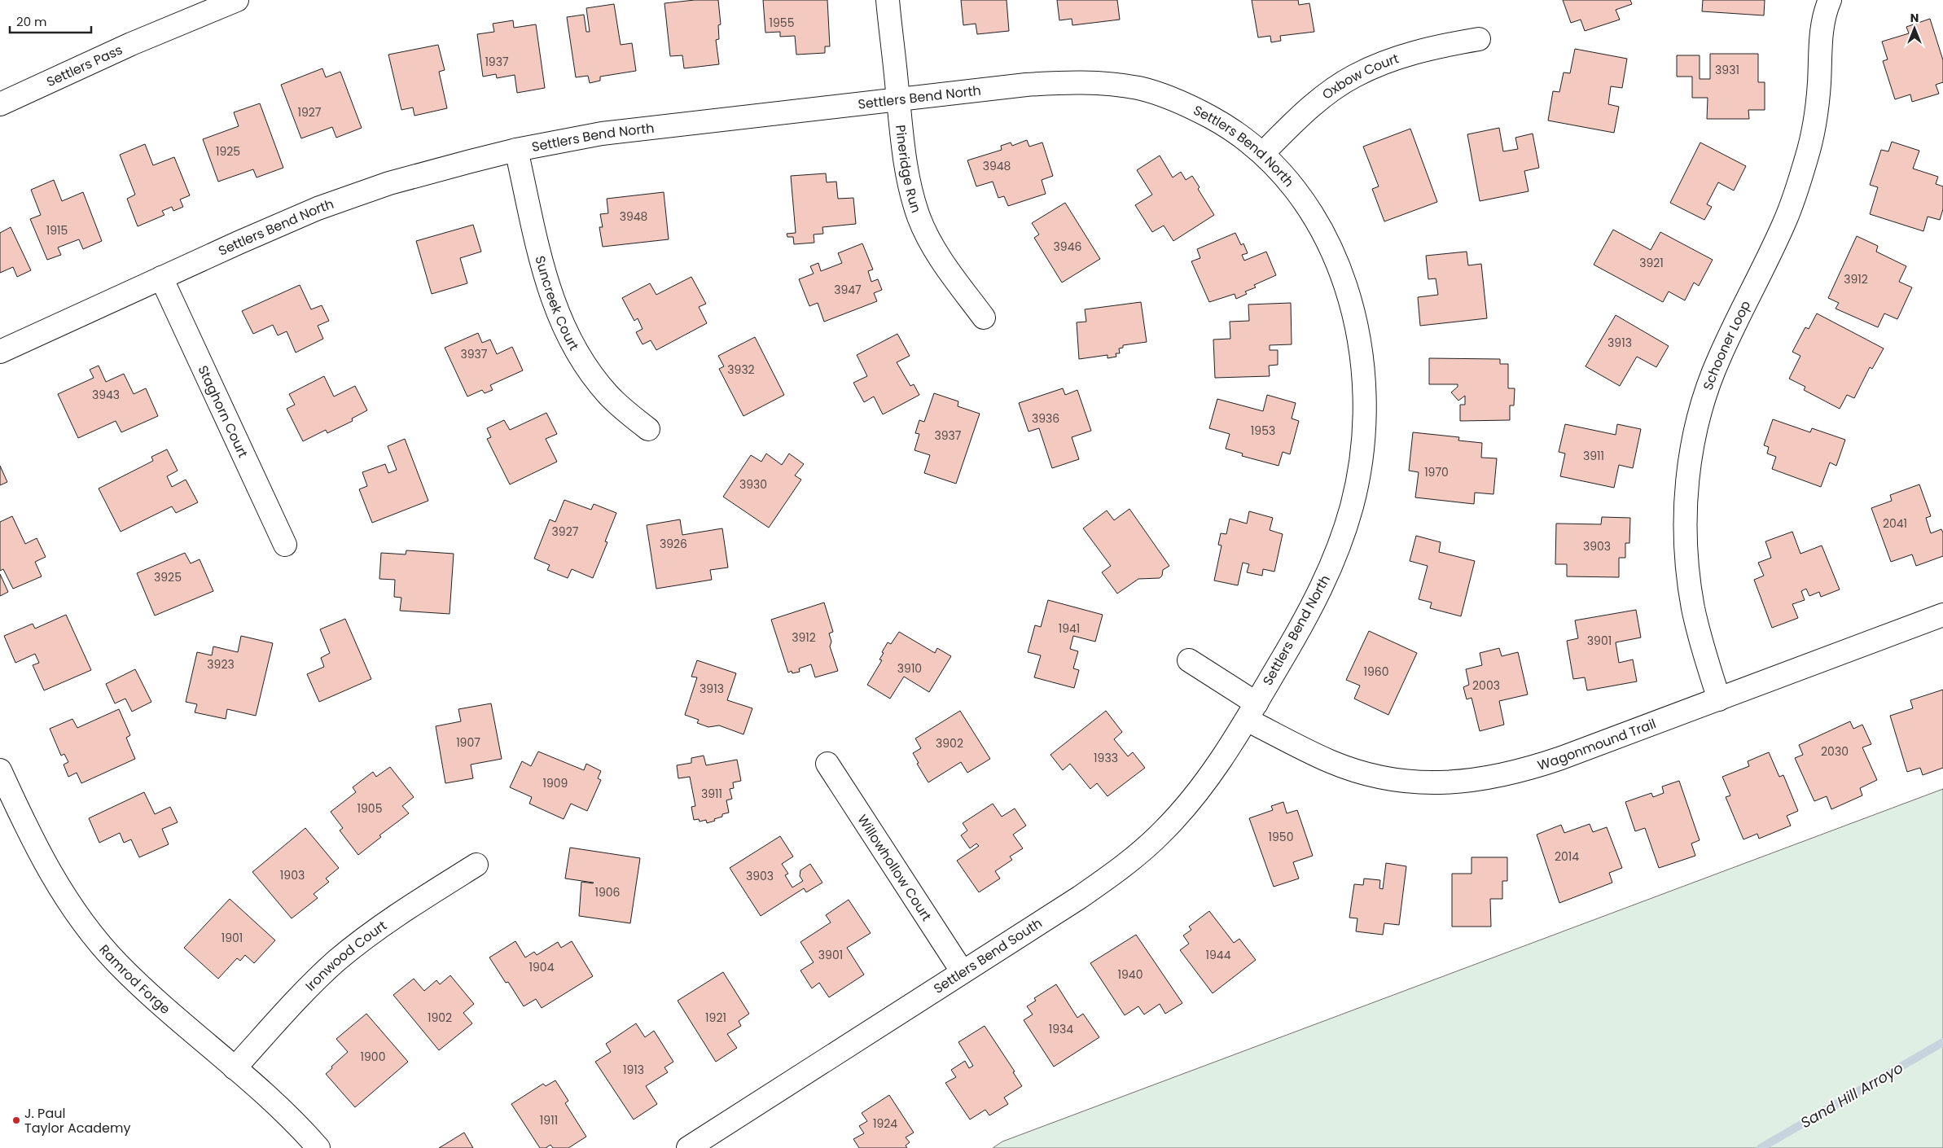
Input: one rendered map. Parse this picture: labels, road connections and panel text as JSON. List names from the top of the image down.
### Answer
{
  "streets": {
    "street": [
      "Settlers Pass",
      "Oxbow Court",
      "Settlers Bend North",
      "Pineridge Run",
      "Suncreek Court",
      "Schooner Loop",
      "Staghorn Court",
      "Wagonmound Trail",
      "Willowhollow Court",
      "Settlers Bend South",
      "Ironwood Court",
      "Ramrod Forge"
    ]
  },
  "crossings": [
    ["Oxbow Court", "Settlers Bend North"],
    ["Settlers Bend North", "Pineridge Run"],
    ["Settlers Bend North", "Suncreek Court"],
    ["Settlers Bend North", "Staghorn Court"],
    ["Settlers Bend North", "Wagonmound Trail"],
    ["Settlers Bend North", "Settlers Bend South"],
    ["Schooner Loop", "Wagonmound Trail"],
    ["Wagonmound Trail", "Settlers Bend South"],
    ["Willowhollow Court", "Settlers Bend South"],
    ["Ironwood Court", "Ramrod Forge"]
  ],
  "water": ["Sand Hill Arroyo"],
  "places": ["J. Paul Taylor Academy"],
  "house_numbers": [
    "1955",
    "1937",
    "3931",
    "1927",
    "1925",
    "3948",
    "3948",
    "1915",
    "3946",
    "3921",
    "3912",
    "3947",
    "3913",
    "3937",
    "3932",
    "3943",
    "3936",
    "1953",
    "3937",
    "3911",
    "1970",
    "3930",
    "2041",
    "3927",
    "3926",
    "3903",
    "3925",
    "1941",
    "3912",
    "3901",
    "3923",
    "3910",
    "1960",
    "2003",
    "3913",
    "1907",
    "3902",
    "2030",
    "1933",
    "1909",
    "3911",
    "1905",
    "1950",
    "2014",
    "1903",
    "3903",
    "1906",
    "1901",
    "3901",
    "1944",
    "1904",
    "1940",
    "1902",
    "1921",
    "1934",
    "1900",
    "1913",
    "1911",
    "1924"
  ],
  "scale_bar": "20 m",
  "north": "top"
}
